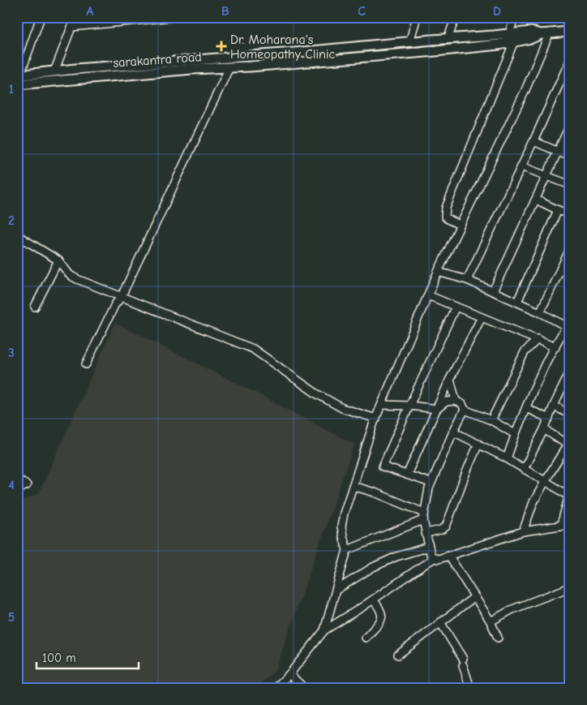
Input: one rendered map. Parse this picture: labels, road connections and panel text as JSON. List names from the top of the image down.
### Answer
{
  "streets": {
    "street": ["sarakantra road"]
  },
  "places": {
    "health": ["Dr. Moharana's Homeopathy Clinic"]
  },
  "scale_bar": "100 m",
  "grid": {
    "columns": [
      "A",
      "B",
      "C",
      "D"
    ],
    "rows": [
      "1",
      "2",
      "3",
      "4",
      "5"
    ]
  }
}
